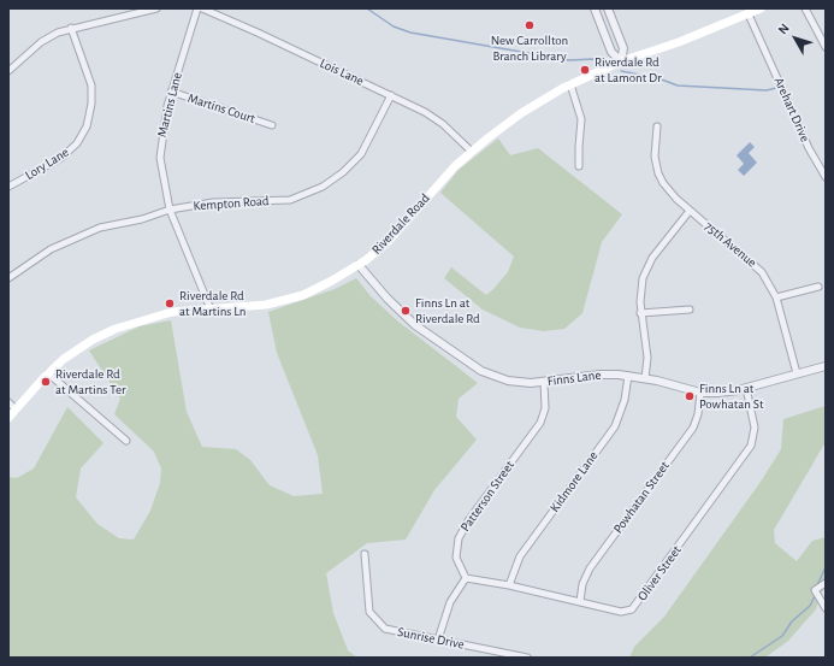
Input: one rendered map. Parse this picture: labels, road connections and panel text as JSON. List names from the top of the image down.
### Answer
{
  "streets": {
    "main road": ["Riverdale Road"],
    "street": [
      "Lois Lane",
      "Martins Lane",
      "Martins Court",
      "Arehart Drive",
      "Lory Lane",
      "Kempton Road",
      "75th Avenue",
      "Finns Lane",
      "Kidmore Lane",
      "Patterson Street",
      "Powhatan Street",
      "Oliver Street",
      "Sunrise Drive"
    ]
  },
  "crossings": [
    ["Lois Lane", "Kempton Road"],
    ["Lois Lane", "Riverdale Road"],
    ["Martins Lane", "Martins Court"],
    ["Martins Lane", "Kempton Road"],
    ["Martins Lane", "Riverdale Road"],
    ["Arehart Drive", "Riverdale Road"],
    ["Riverdale Road", "Finns Lane"],
    ["75th Avenue", "Finns Lane"],
    ["Finns Lane", "Kidmore Lane"],
    ["Finns Lane", "Patterson Street"],
    ["Finns Lane", "Powhatan Street"],
    ["Finns Lane", "Oliver Street"],
    ["Kidmore Lane", "Oliver Street"],
    ["Patterson Street", "Oliver Street"],
    ["Powhatan Street", "Oliver Street"]
  ],
  "places": [
    "New Carrollton Branch Library",
    "Riverdale Rd at Lamont Dr",
    "Riverdale Rd at Martins Ln",
    "Finns Ln at Riverdale Rd",
    "Riverdale Rd at Martins Ter",
    "Finns Ln at Powhatan St"
  ],
  "north": "top left"
}
